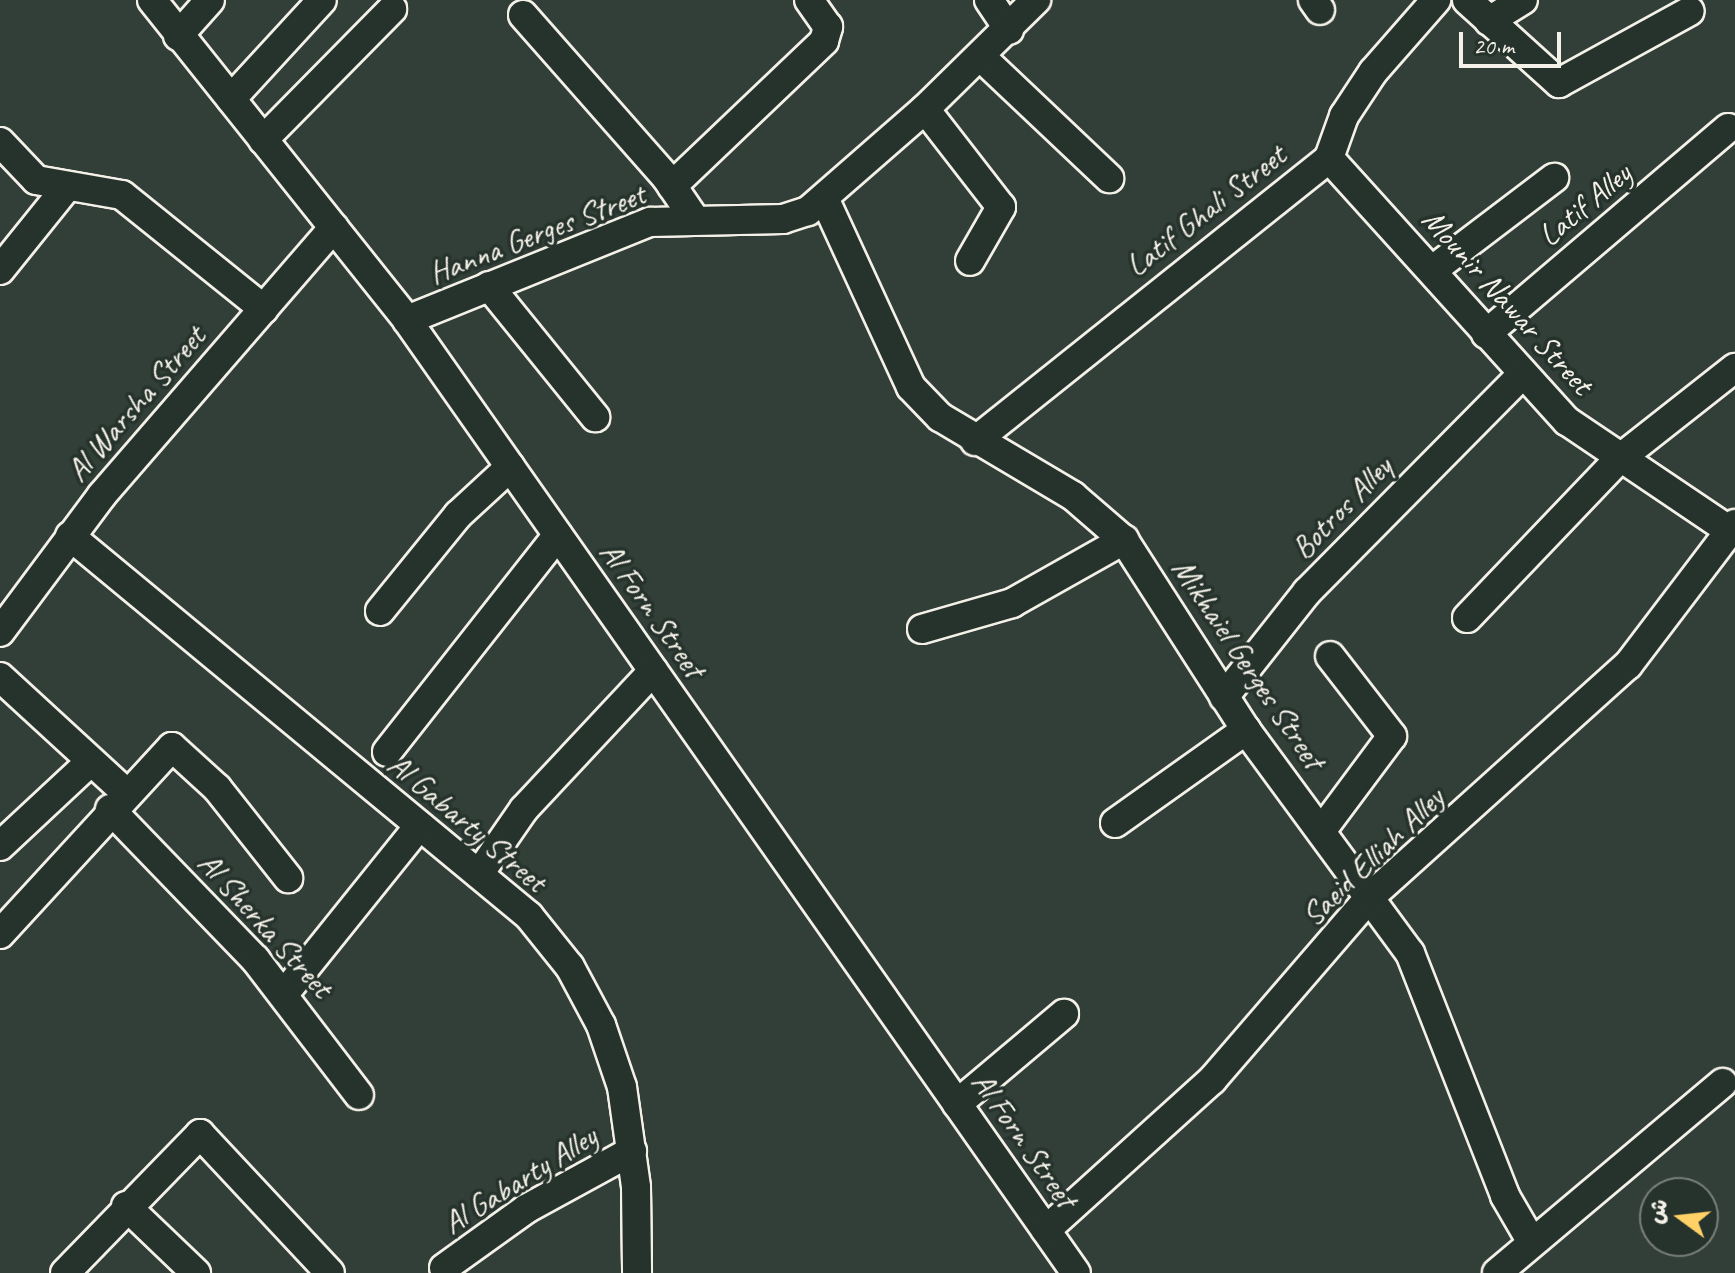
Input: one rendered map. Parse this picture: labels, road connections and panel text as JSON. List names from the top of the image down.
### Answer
{
  "streets": {
    "street": [
      "Latif Alley",
      "Latif Ghali Street",
      "Hanna Gerges Street",
      "Mounir Nawar Street",
      "Al Warsha Street",
      "Botros Alley",
      "Al Forn Street",
      "Mikhaiel Gerges Street",
      "Al Gabarty Street",
      "Saeid Elliah Alley",
      "Al Sherka Street",
      "Al Gabarty Alley"
    ]
  },
  "crossings": [
    ["Latif Alley", "Mounir Nawar Street"],
    ["Latif Ghali Street", "Mounir Nawar Street"],
    ["Latif Ghali Street", "Mikhaiel Gerges Street"],
    ["Hanna Gerges Street", "Al Forn Street"],
    ["Hanna Gerges Street", "Mikhaiel Gerges Street"],
    ["Mounir Nawar Street", "Botros Alley"],
    ["Mounir Nawar Street", "Saeid Elliah Alley"],
    ["Al Warsha Street", "Al Forn Street"],
    ["Al Warsha Street", "Al Gabarty Street"],
    ["Botros Alley", "Mikhaiel Gerges Street"],
    ["Al Forn Street", "Saeid Elliah Alley"],
    ["Mikhaiel Gerges Street", "Saeid Elliah Alley"],
    ["Al Gabarty Street", "Al Gabarty Alley"]
  ],
  "scale_bar": "20 m",
  "north": "left"
}
